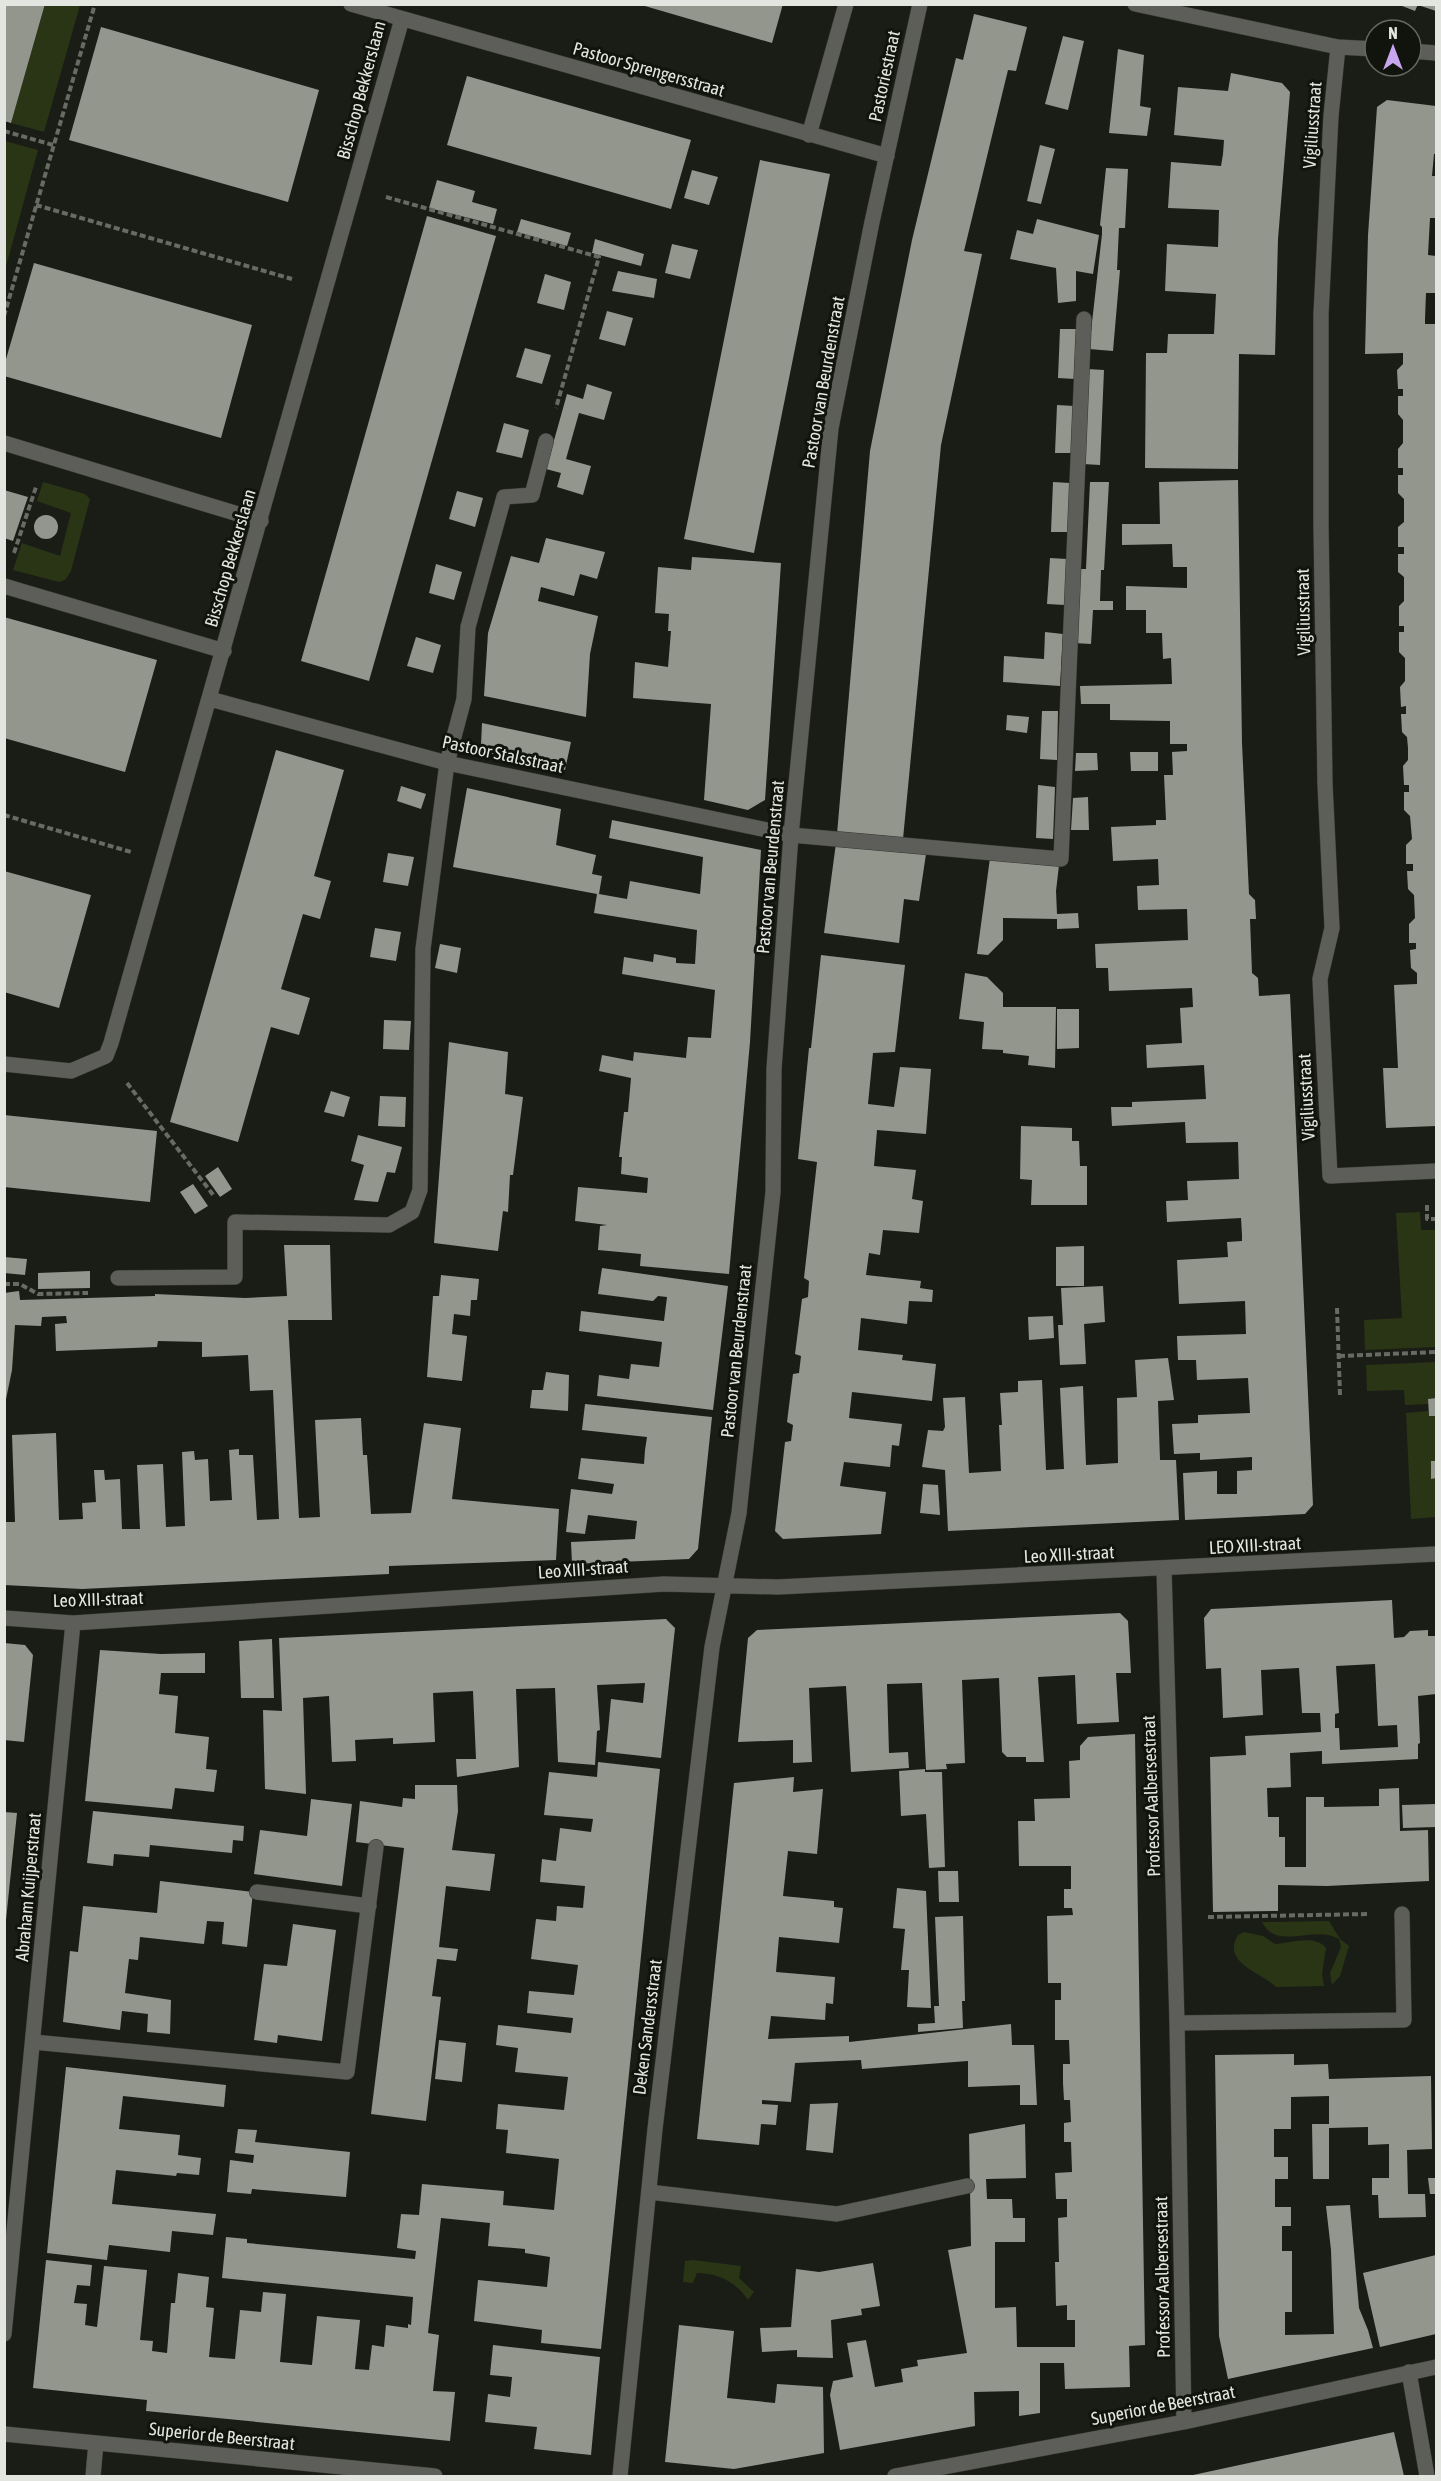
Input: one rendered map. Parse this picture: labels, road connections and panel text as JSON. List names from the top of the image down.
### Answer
{
  "streets": {
    "street": [
      "Pastoor Sprengersstraat",
      "Pastoriestraat",
      "Bisschop Bekkerslaan",
      "Vigiliusstraat",
      "Pastoor van Beurdenstraat",
      "Pastoor Stalsstraat",
      "LEO XIII-straat",
      "Leo XIII-straat",
      "Professor Aalbersestraat",
      "Abraham Kuijperstraat",
      "Deken Sandersstraat",
      "Superior de Beerstraat"
    ]
  },
  "crossings": [
    ["Pastoor Sprengersstraat", "Pastoriestraat"],
    ["Pastoor Sprengersstraat", "Bisschop Bekkerslaan"],
    ["Pastoor Sprengersstraat", "Pastoor van Beurdenstraat"],
    ["Pastoriestraat", "Pastoor van Beurdenstraat"],
    ["Bisschop Bekkerslaan", "Pastoor Stalsstraat"],
    ["Pastoor van Beurdenstraat", "Pastoor Stalsstraat"],
    ["Pastoor van Beurdenstraat", "Leo XIII-straat"],
    ["Pastoor van Beurdenstraat", "Deken Sandersstraat"],
    ["LEO XIII-straat", "Leo XIII-straat"],
    ["LEO XIII-straat", "Professor Aalbersestraat"],
    ["Leo XIII-straat", "Professor Aalbersestraat"],
    ["Leo XIII-straat", "Abraham Kuijperstraat"],
    ["Leo XIII-straat", "Deken Sandersstraat"],
    ["Professor Aalbersestraat", "Superior de Beerstraat"]
  ],
  "north": "top"
}
